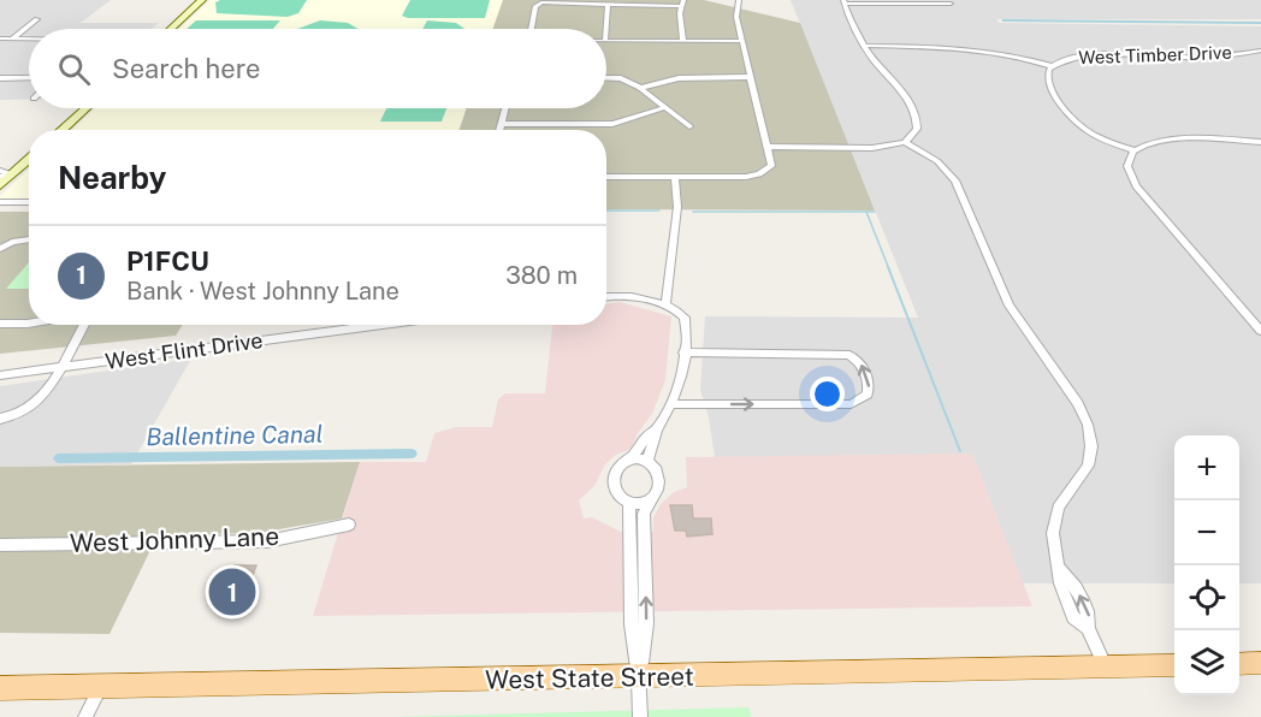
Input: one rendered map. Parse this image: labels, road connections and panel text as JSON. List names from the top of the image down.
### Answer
{
  "streets": {
    "main road": ["West State Street"],
    "street": ["West Timber Drive", "West Flint Drive", "West Johnny Lane"]
  },
  "water": ["Ballentine Canal"],
  "page": {
    "search": "Search here",
    "heading": "Nearby",
    "list": [
      {
        "mark": "1",
        "name": "P1FCU",
        "note": "Bank · West Johnny Lane",
        "value": "380 m"
      }
    ],
    "map_buttons": ["+", "−"],
    "pins": "1"
  }
}
